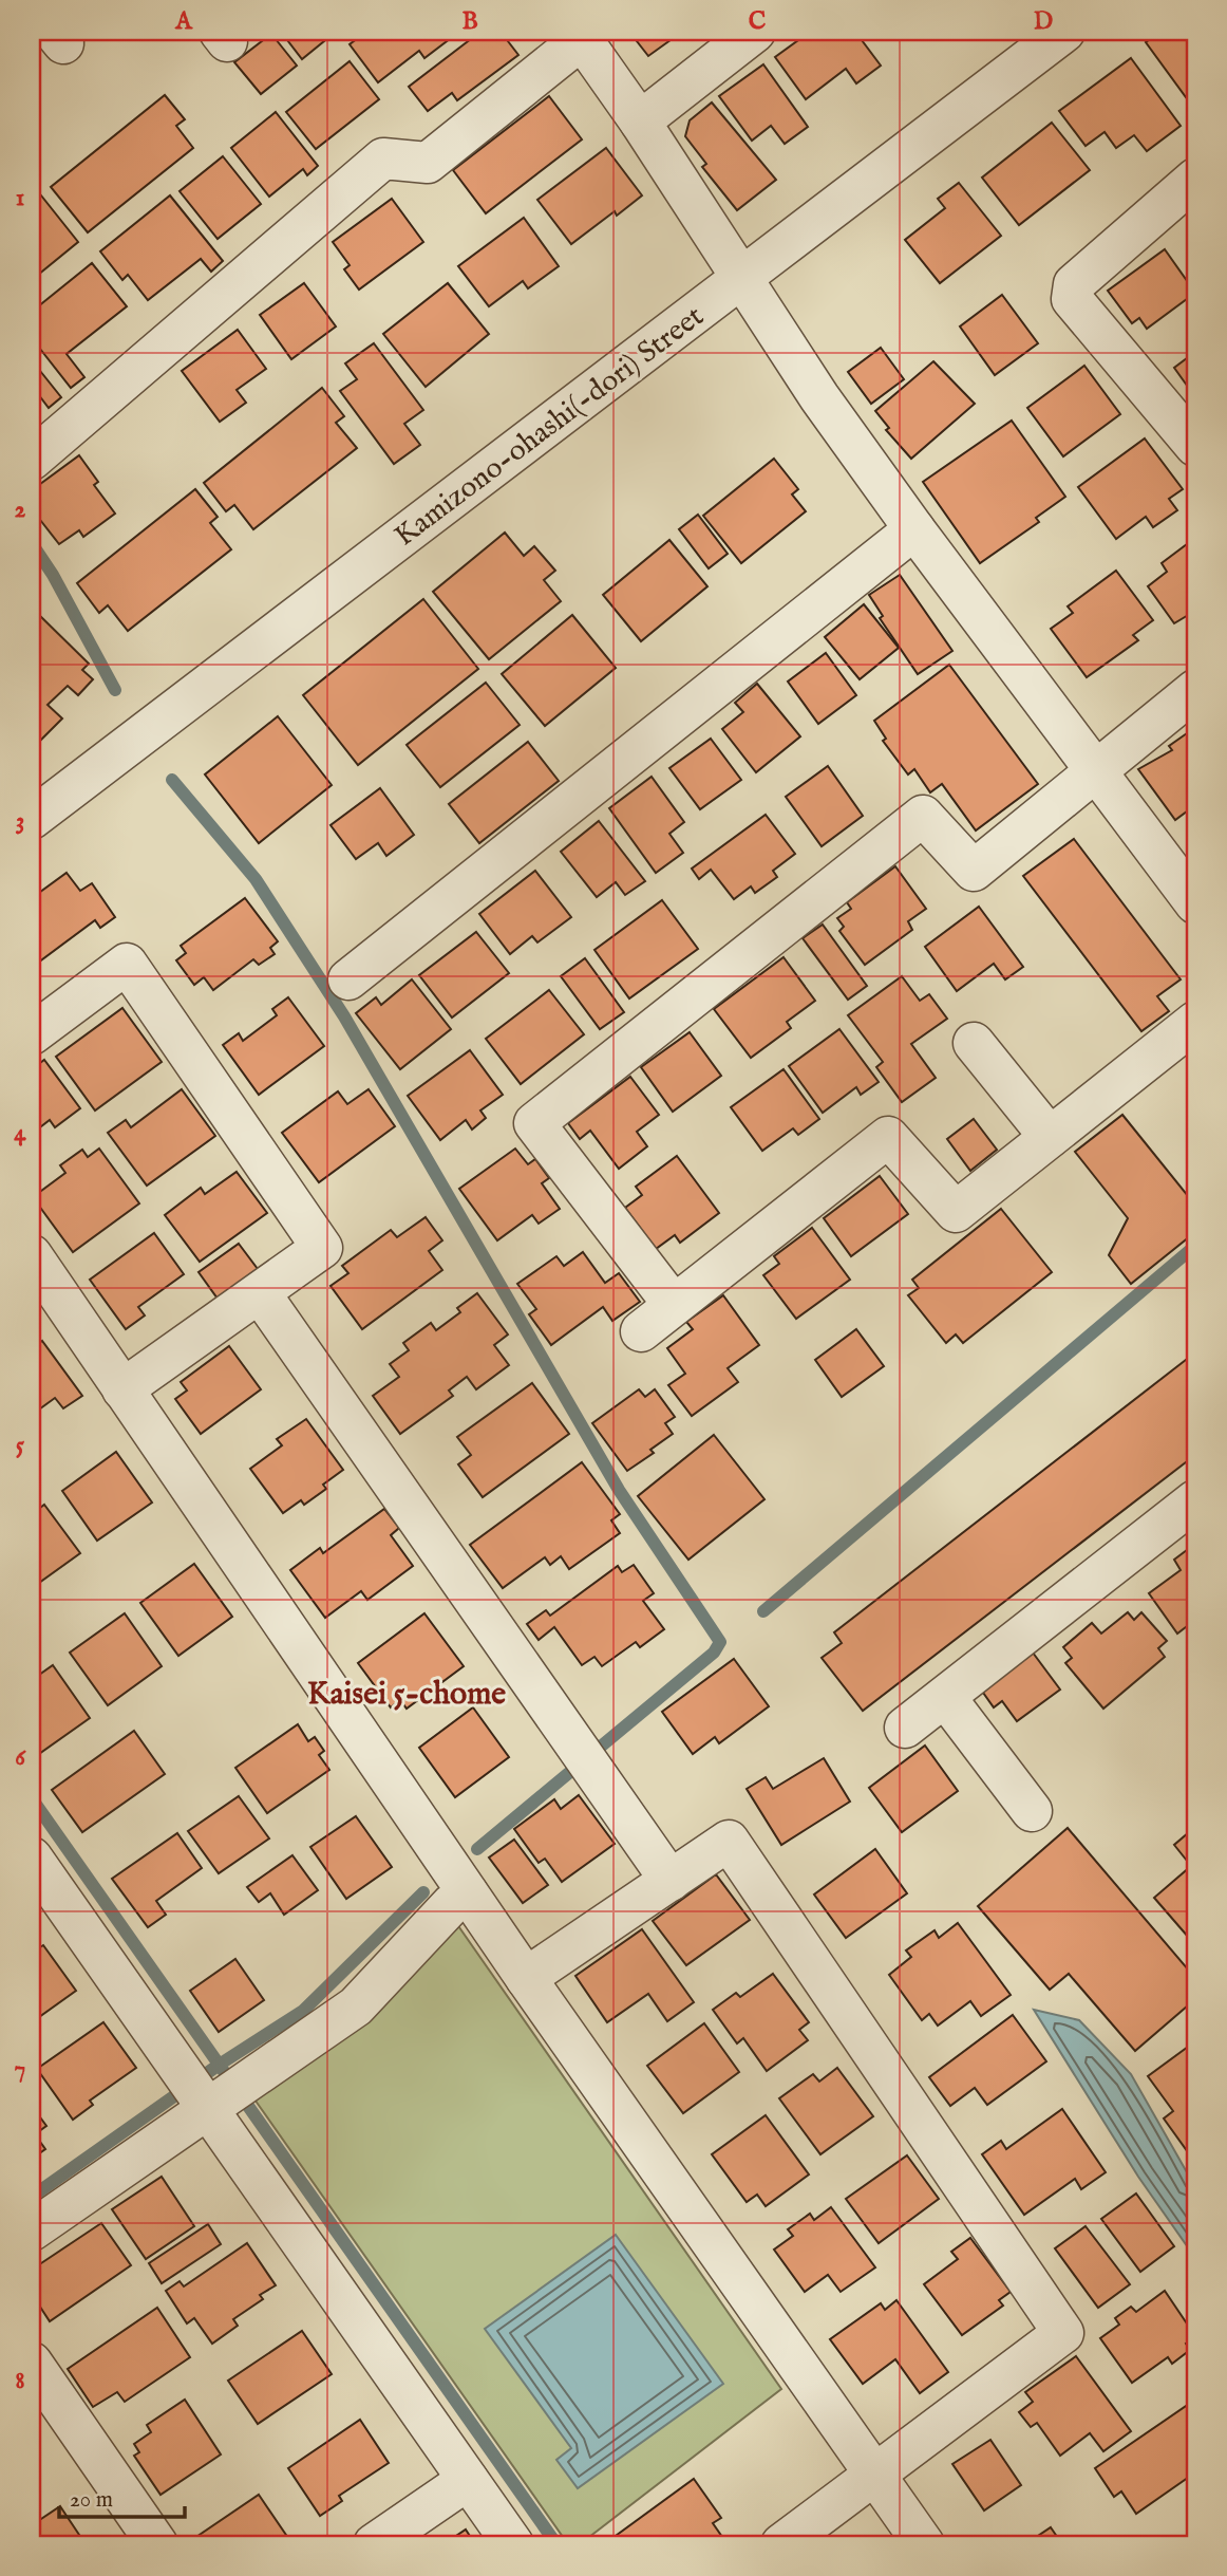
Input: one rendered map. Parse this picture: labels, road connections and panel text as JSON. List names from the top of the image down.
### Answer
{
  "streets": {
    "street": ["Kamizono-ohashi(-dori) Street"]
  },
  "districts": ["Kaisei 5-chome"],
  "scale_bar": "20 m",
  "grid": {
    "columns": [
      "A",
      "B",
      "C",
      "D"
    ],
    "rows": [
      "1",
      "2",
      "3",
      "4",
      "5",
      "6",
      "7",
      "8"
    ]
  }
}
